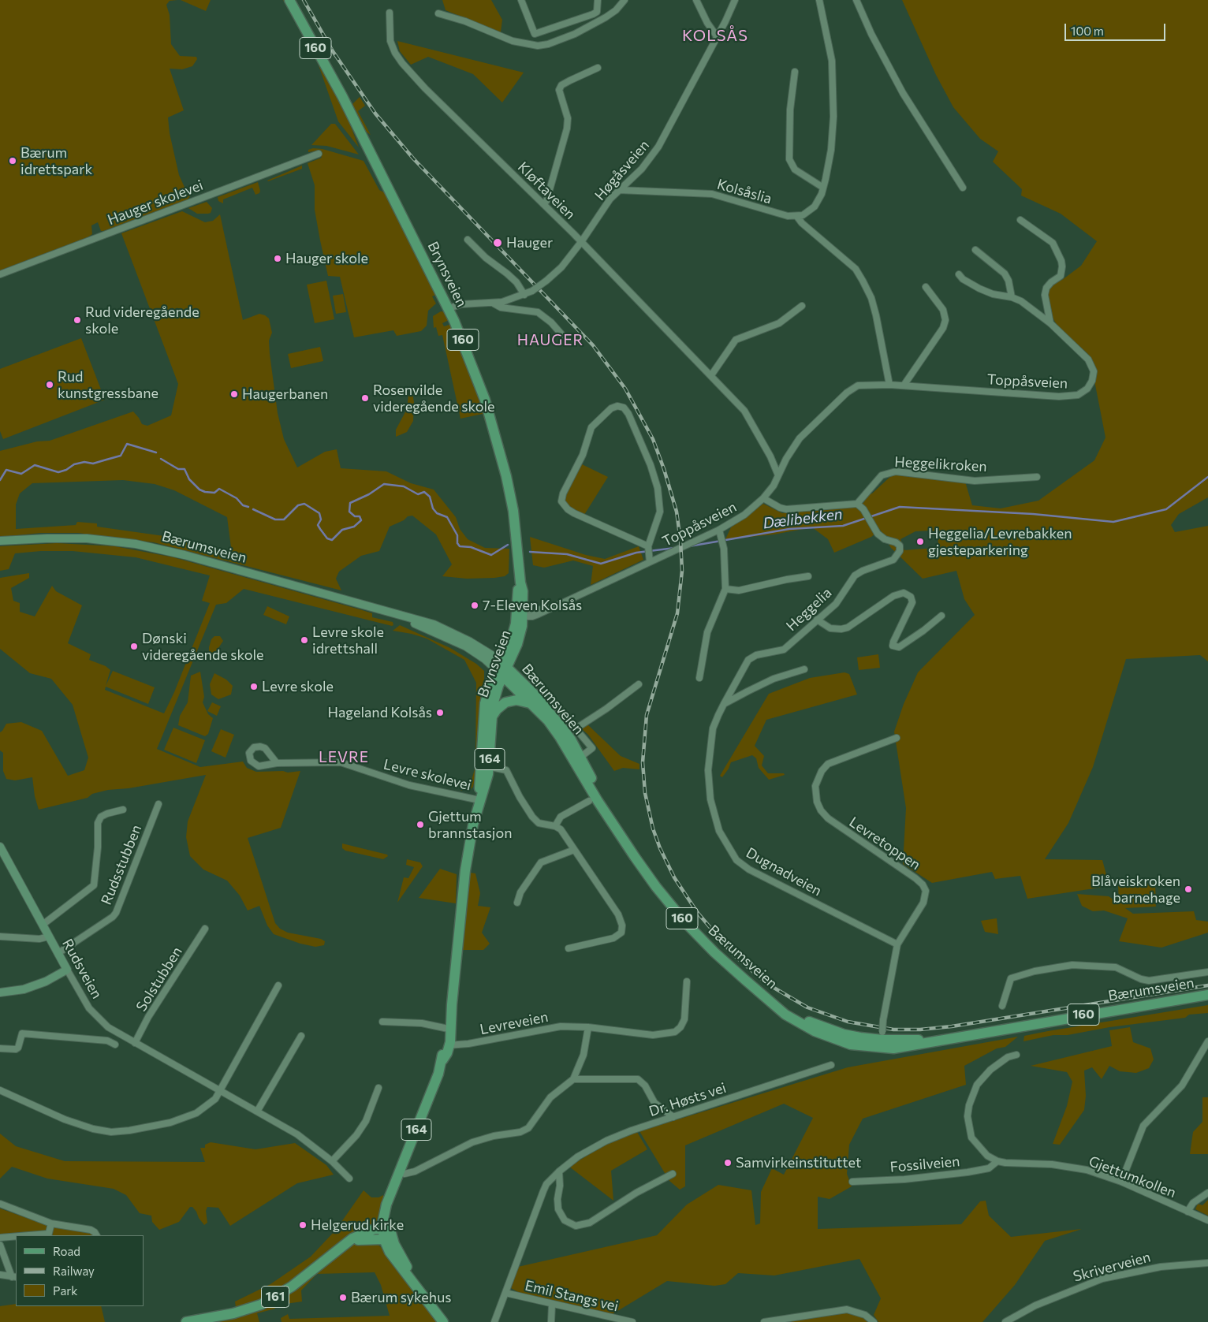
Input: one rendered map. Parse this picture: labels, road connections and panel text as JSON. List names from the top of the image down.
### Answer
{
  "streets": {
    "main road": [
      "160",
      "Brynsveien",
      "Bærumsveien",
      "164",
      "Rudsveien",
      "161"
    ],
    "street": [
      "Høgåsveien",
      "Kløftaveien",
      "Kolsåslia",
      "Hauger skolevei",
      "Toppåsveien",
      "Heggelikroken",
      "Heggelia",
      "Levre skolevei",
      "Levretoppen",
      "Rudsstubben",
      "Dugnadveien",
      "Solstubben",
      "Levreveien",
      "Dr. Høsts vei",
      "Fossilveien",
      "Gjettumkollen",
      "Skriverveien",
      "Emil Stangs vei"
    ]
  },
  "crossings": [
    ["Høgåsveien", "Kløftaveien"],
    ["Høgåsveien", "Kolsåslia"],
    ["Høgåsveien", "Brynsveien"],
    ["Kløftaveien", "Toppåsveien"],
    ["Brynsveien", "Toppåsveien"],
    ["Brynsveien", "Bærumsveien"],
    ["Brynsveien", "Levre skolevei"],
    ["Brynsveien", "Levreveien"],
    ["Brynsveien", "161"],
    ["Heggelikroken", "Heggelia"],
    ["Bærumsveien", "Levretoppen"],
    ["Heggelia", "Dugnadveien"],
    ["Levretoppen", "Dugnadveien"],
    ["Rudsstubben", "Rudsveien"],
    ["Rudsveien", "Solstubben"],
    ["Dr. Høsts vei", "Emil Stangs vei"],
    ["Fossilveien", "Gjettumkollen"]
  ],
  "districts": ["KOLSÅS", "HAUGER", "LEVRE"],
  "water": ["Dælibekken"],
  "places": [
    "Bærum idrettspark",
    "Hauger",
    "Hauger skole",
    "Rud videregående skole",
    "Rud kunstgressbane",
    "Haugerbanen",
    "Rosenvilde videregående skole",
    "Heggelia/Levrebakken gjesteparkering",
    "7-Eleven Kolsås",
    "Levre skole idrettshall",
    "Dønski videregående skole",
    "Levre skole",
    "Hageland Kolsås",
    "Gjettum brannstasjon",
    "Blåveiskroken barnehage",
    "Samvirkeinstituttet",
    "Helgerud kirke",
    "Bærum sykehus"
  ],
  "legend": ["Road", "Railway", "Park"],
  "scale_bar": "100 m"
}
